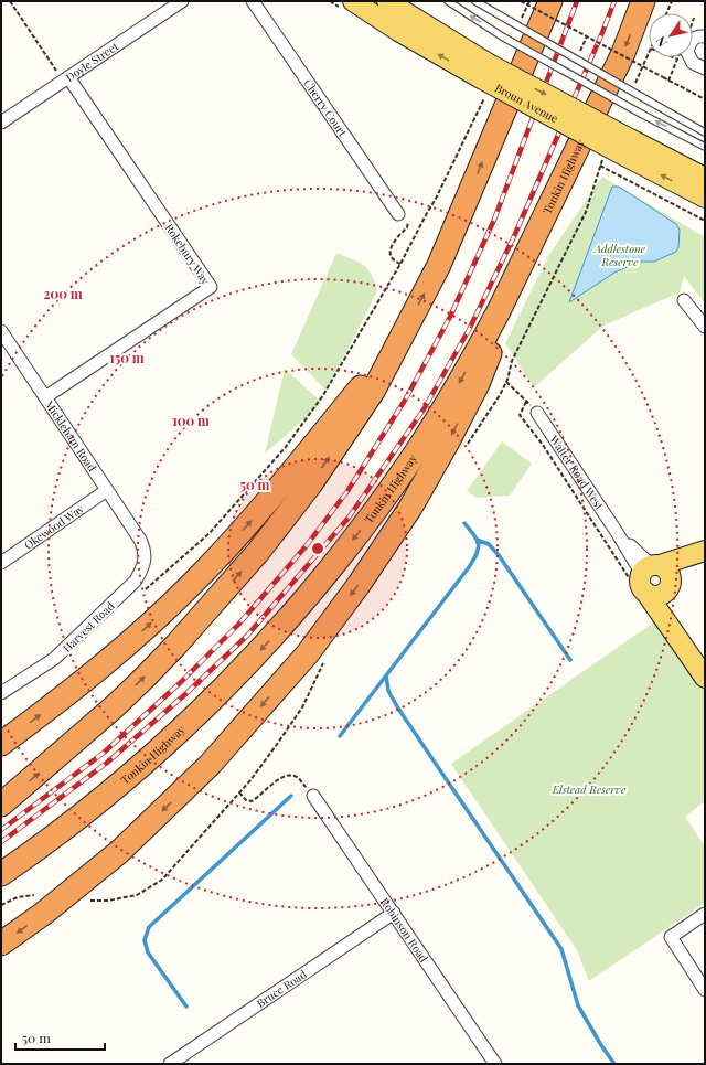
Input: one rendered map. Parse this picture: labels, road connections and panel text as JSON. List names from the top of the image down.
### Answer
{
  "streets": {
    "highway": ["Tonkin Highway"],
    "main road": ["Broun Avenue", "Walter Road West"],
    "street": [
      "Doyle Street",
      "Cherry Court",
      "Rokebury Way",
      "Mickleham Road",
      "Okewood Way",
      "Harvest Road",
      "Robinson Road",
      "Bruce Road"
    ]
  },
  "crossings": [
    ["Doyle Street", "Rokebury Way"],
    ["Rokebury Way", "Mickleham Road"],
    ["Mickleham Road", "Okewood Way"],
    ["Mickleham Road", "Harvest Road"],
    ["Robinson Road", "Bruce Road"]
  ],
  "parks": ["Addlestone Reserve", "Elstead Reserve"],
  "scale_bar": "50 m",
  "north": "bottom left",
  "rings": [
    "200 m",
    "150 m",
    "100 m",
    "50 m"
  ]
}
